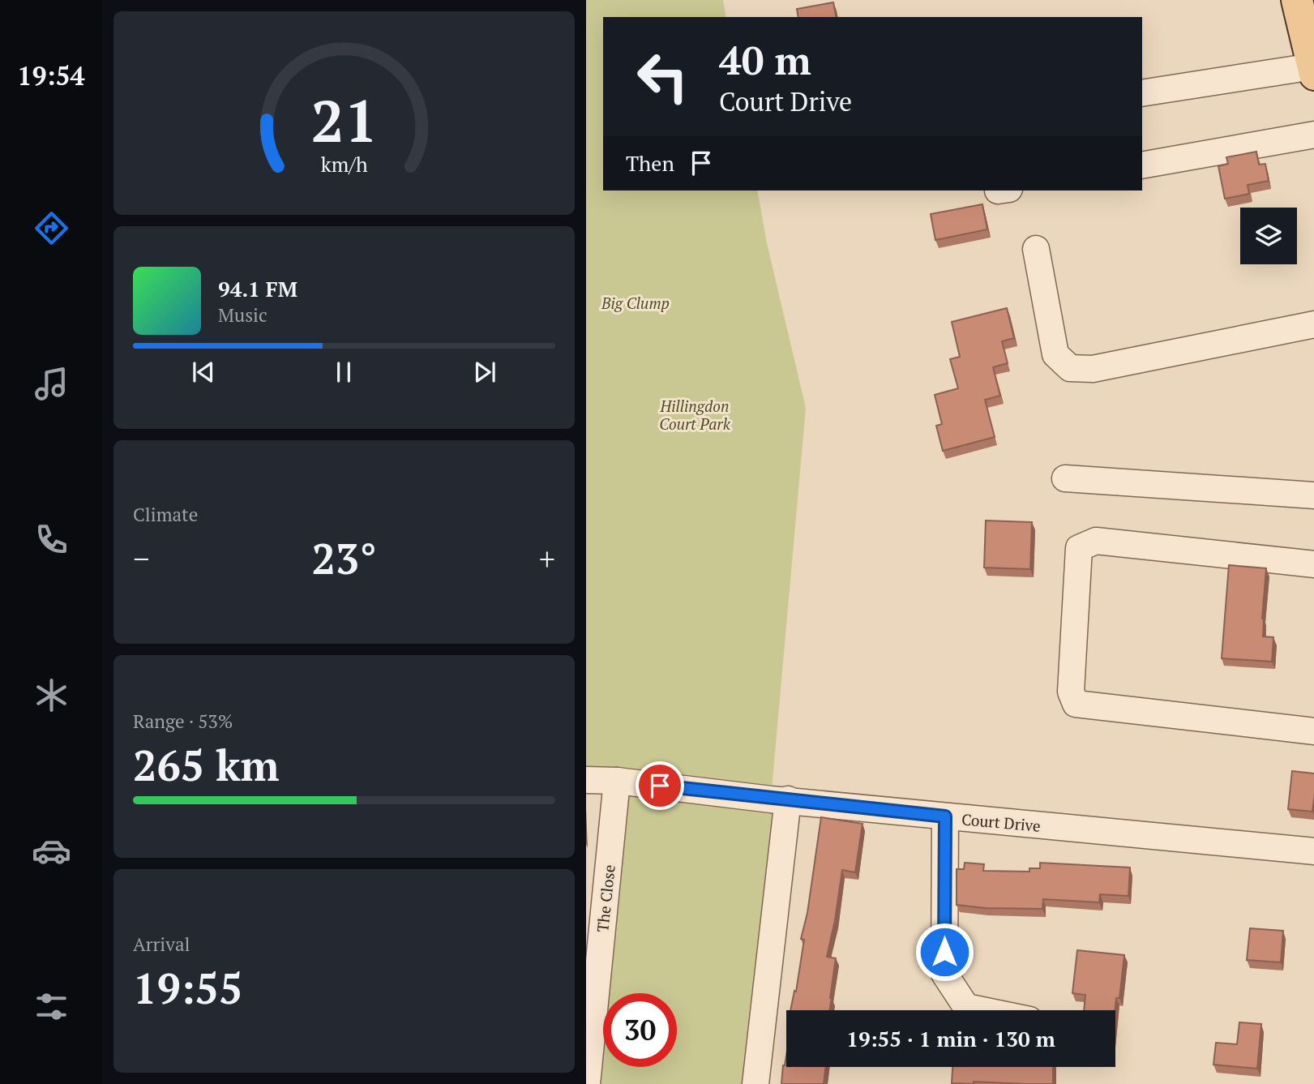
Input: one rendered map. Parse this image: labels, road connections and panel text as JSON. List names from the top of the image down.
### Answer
{
  "streets": {
    "street": ["Court Drive", "The Close"]
  },
  "crossings": [
    ["Court Drive", "The Close"]
  ],
  "parks": ["Big Clump", "Hillingdon Court Park"],
  "page": {
    "tabs": "19:54",
    "turn": ["40 m", "Court Drive"],
    "then": "Then",
    "song": ["94.1 FM", "Music"],
    "tile": [
      "Climate",
      ["Range · 53%", "265 km"],
      ["Arrival", "19:55"]
    ],
    "heat": ["−", "23°", "+"],
    "limit": "30",
    "trip": "19:55 · 1 min · 130 m",
    "gauge": ["21", "km/h"]
  }
}
